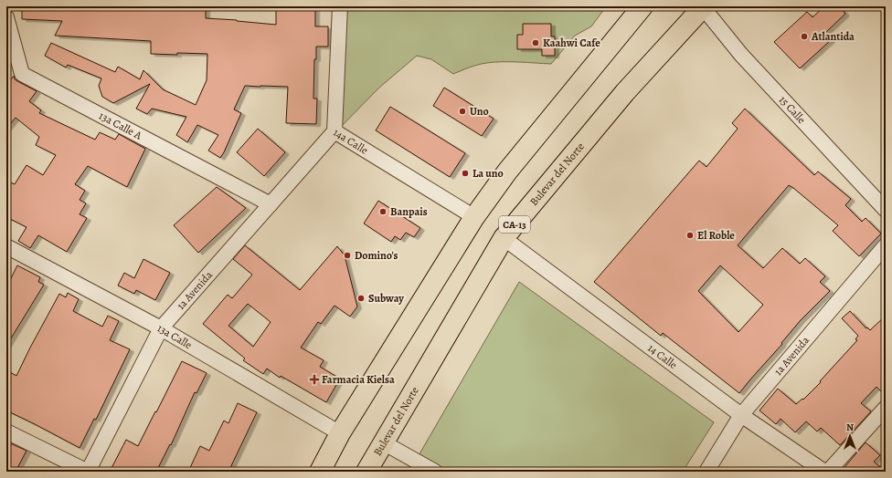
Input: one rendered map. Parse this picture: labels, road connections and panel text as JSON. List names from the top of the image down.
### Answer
{
  "streets": {
    "highway": ["Bulevar del Norte", "CA-13"],
    "street": [
      "15 Calle",
      "13a Calle A",
      "14a Calle",
      "1a Avenida",
      "13a Calle",
      "14 Calle"
    ]
  },
  "crossings": [
    ["15 Calle", "Bulevar del Norte"],
    ["13a Calle A", "1a Avenida"],
    ["14a Calle", "1a Avenida"],
    ["Bulevar del Norte", "14 Calle"],
    ["1a Avenida", "13a Calle"],
    ["1a Avenida", "14 Calle"]
  ],
  "places": {
    "other": [
      "Atlantida",
      "Kaahwi Cafe",
      "Uno",
      "La uno",
      "Banpais",
      "El Roble",
      "Domino's",
      "Subway"
    ],
    "health": ["Farmacia Kielsa"]
  },
  "north": "top"
}
